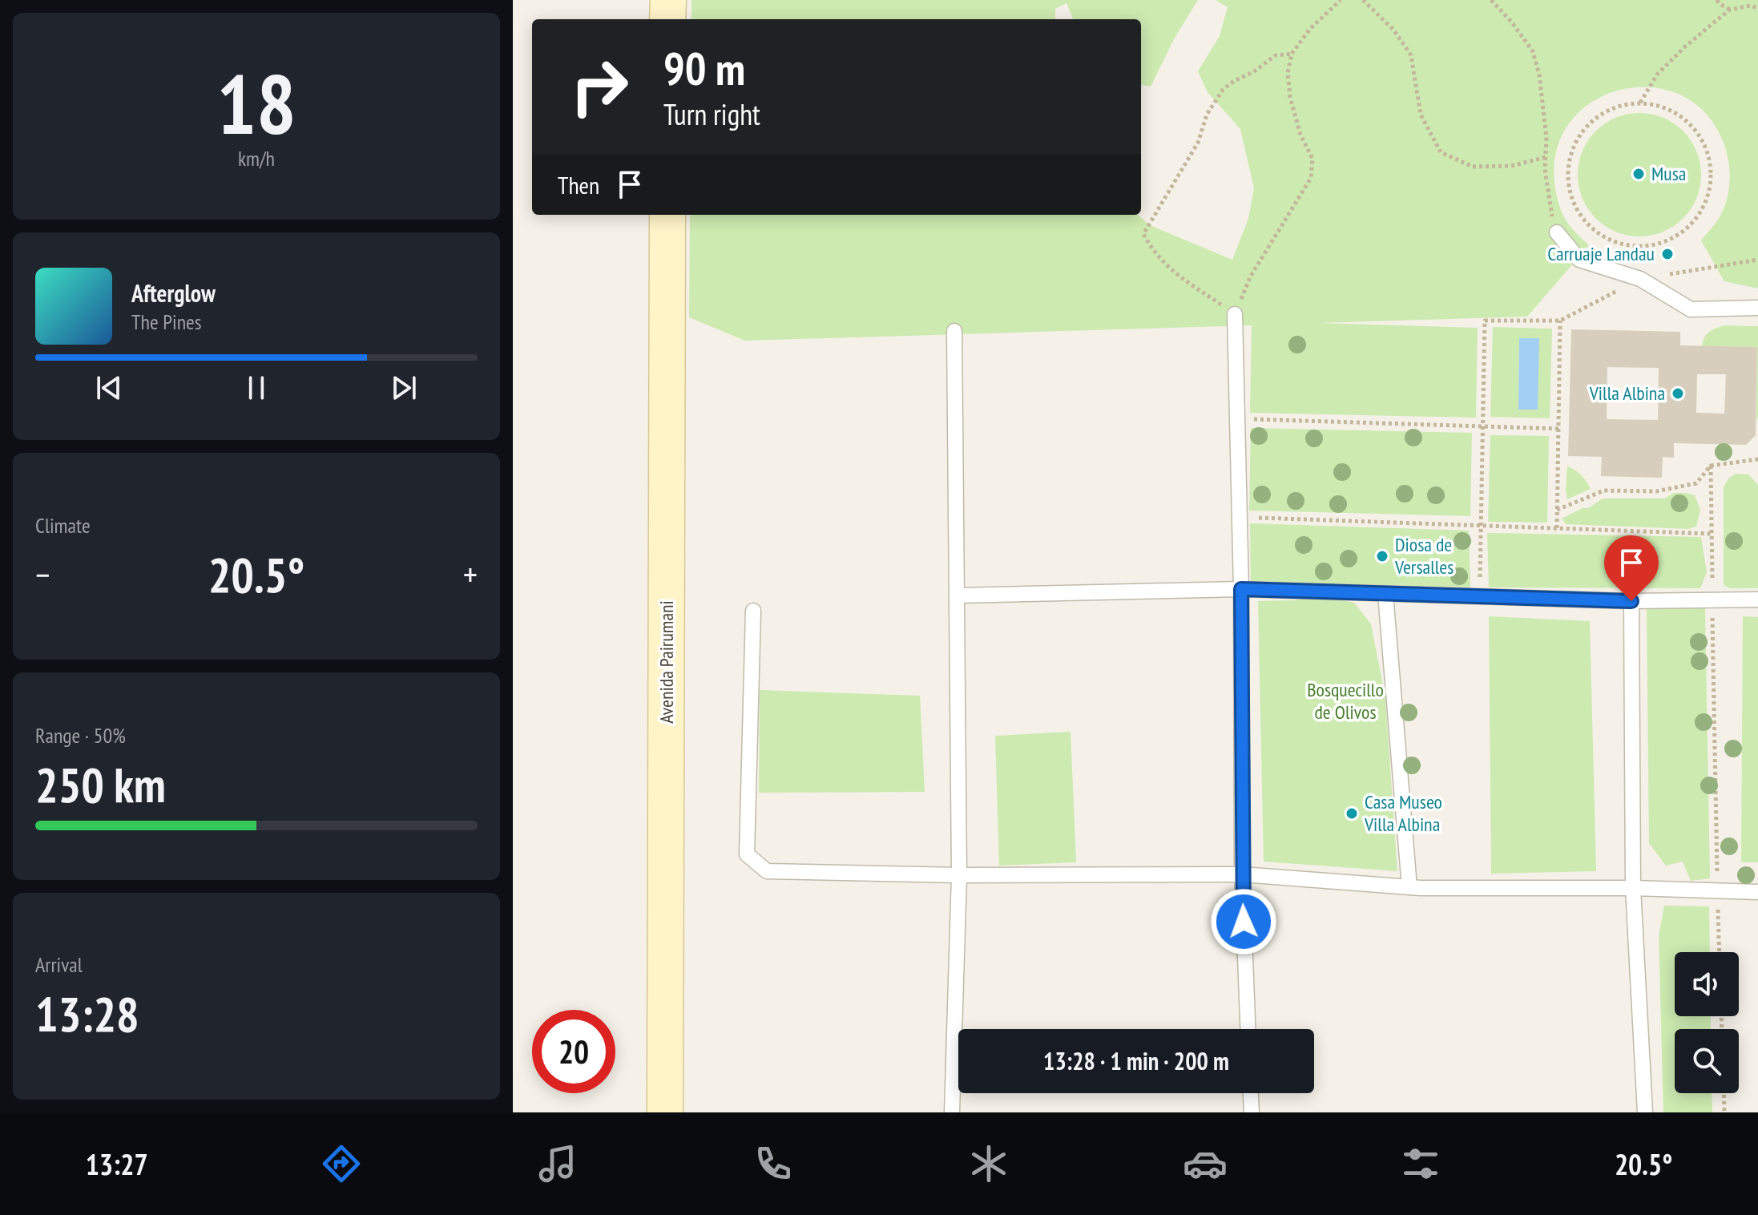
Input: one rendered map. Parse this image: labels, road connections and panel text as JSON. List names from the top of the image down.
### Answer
{
  "streets": {
    "main road": ["Avenida Pairumani"]
  },
  "parks": ["Bosquecillo de Olivos"],
  "places": [
    "Musa",
    "Carruaje Landau",
    "Villa Albina",
    "Diosa de Versalles",
    "Casa Museo Villa Albina"
  ],
  "page": {
    "tile": [
      ["18", "km/h"],
      "Climate",
      ["Range · 50%", "250 km"],
      ["Arrival", "13:28"]
    ],
    "turn": ["90 m", "Turn right"],
    "then": "Then",
    "song": ["Afterglow", "The Pines"],
    "heat": ["−", "20.5°", "+"],
    "limit": "20",
    "trip": "13:28 · 1 min · 200 m",
    "tabs": ["13:27", "20.5°"]
  }
}
